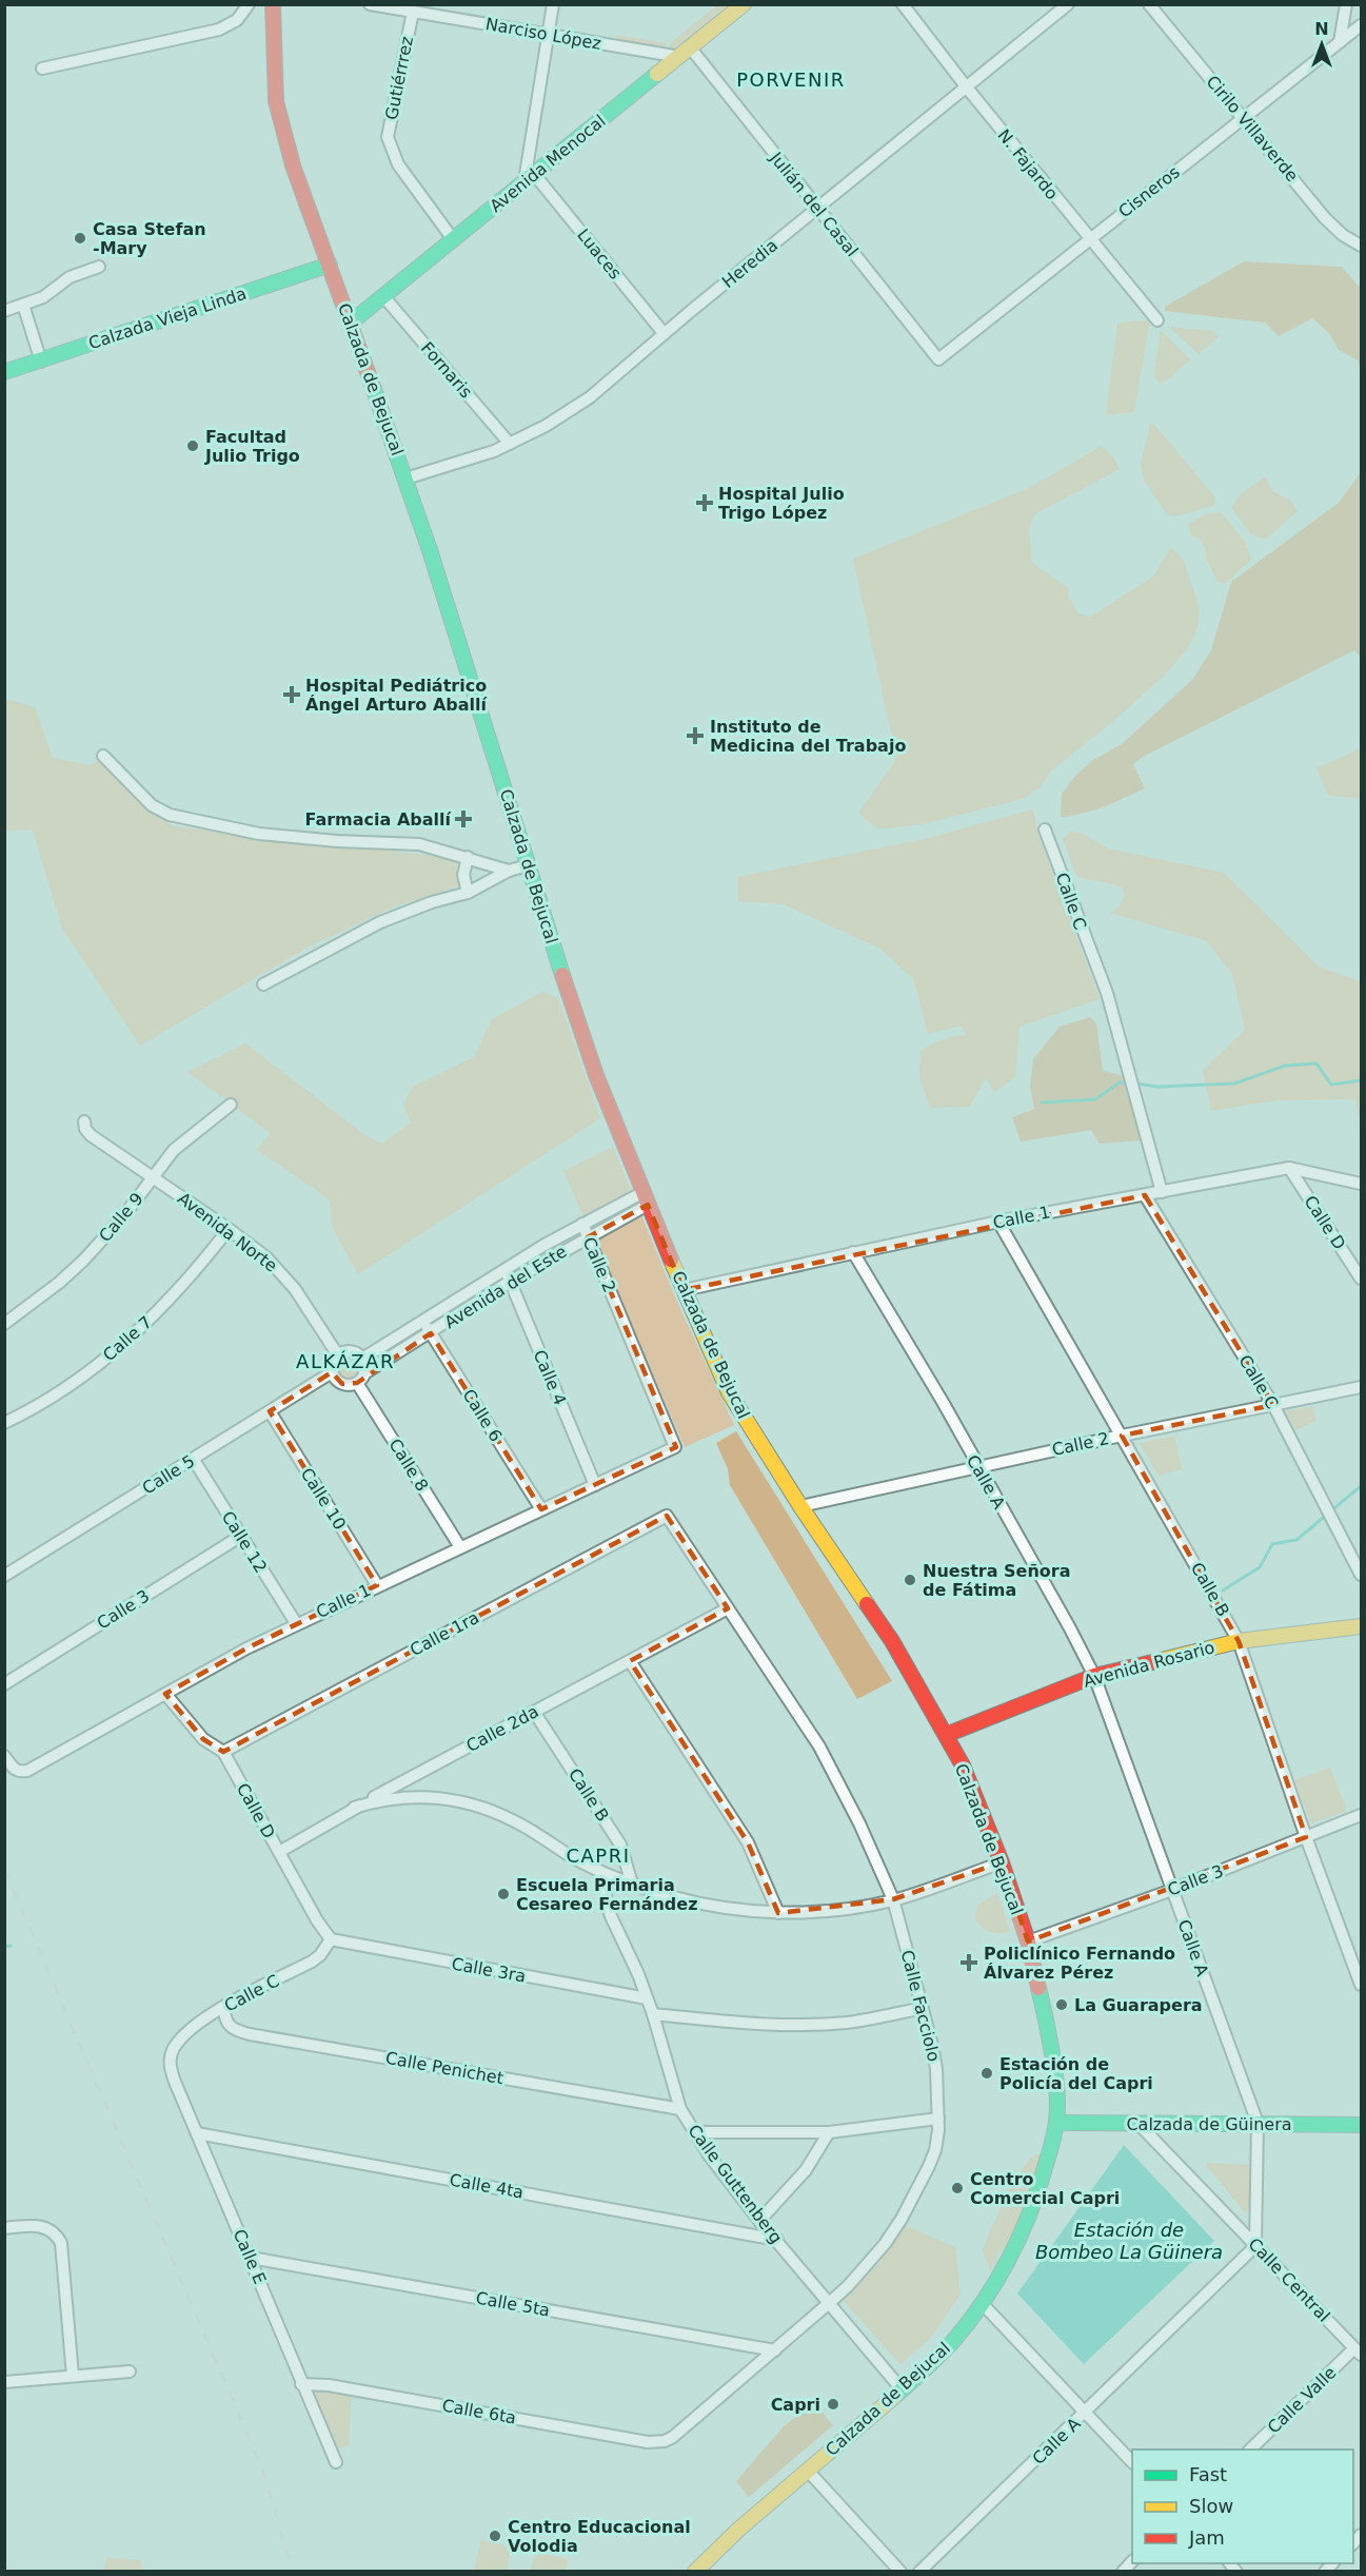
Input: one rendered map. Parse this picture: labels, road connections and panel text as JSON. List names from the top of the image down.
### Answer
{
  "streets": {
    "main road": [
      "Avenida Menocal",
      "Calzada Vieja Linda",
      "Calzada de Bejucal",
      "Avenida Rosario",
      "Calzada de Güinera"
    ],
    "street": [
      "Narciso López",
      "Gutiérrrez",
      "Cirilo Villaverde",
      "N. Fajardo",
      "Cisneros",
      "Julián del Casal",
      "Luaces",
      "Heredia",
      "Fornaris",
      "Calle C",
      "Calle 9",
      "Calle 1",
      "Calle D",
      "Avenida Norte",
      "Calle 2",
      "Avenida del Este",
      "Calle 7",
      "Calle 4",
      "Calle 6",
      "Calle 8",
      "Calle 5",
      "Calle A",
      "Calle 10",
      "Calle 12",
      "Calle B",
      "Calle 3",
      "Calle 1ra",
      "Calle 2da",
      "Calle 3ra",
      "Calle Facciolo",
      "Calle Penichet",
      "Calle Guttenberg",
      "Calle 4ta",
      "Calle E",
      "Calle Central",
      "Calle 5ta",
      "Calle Valle",
      "Calle 6ta"
    ]
  },
  "crossings": [
    ["Narciso López", "Gutiérrrez"],
    ["Narciso López", "Avenida Menocal"],
    ["Narciso López", "Julián del Casal"],
    ["Gutiérrrez", "Avenida Menocal"],
    ["Cirilo Villaverde", "Cisneros"],
    ["Avenida Menocal", "Julián del Casal"],
    ["Avenida Menocal", "Luaces"],
    ["Avenida Menocal", "Fornaris"],
    ["Avenida Menocal", "Calzada de Bejucal"],
    ["N. Fajardo", "Cisneros"],
    ["N. Fajardo", "Heredia"],
    ["Cisneros", "Julián del Casal"],
    ["Julián del Casal", "Heredia"],
    ["Luaces", "Heredia"],
    ["Heredia", "Fornaris"],
    ["Heredia", "Calzada de Bejucal"],
    ["Calzada Vieja Linda", "Calzada de Bejucal"],
    ["Calzada de Bejucal", "Calle 1"],
    ["Calzada de Bejucal", "Calle 2"],
    ["Calzada de Bejucal", "Avenida del Este"],
    ["Calzada de Bejucal", "Calle 3"],
    ["Calzada de Bejucal", "Avenida Rosario"],
    ["Calzada de Bejucal", "Calzada de Güinera"],
    ["Calzada de Bejucal", "Calle Guttenberg"],
    ["Calle C", "Calle 1"],
    ["Calle C", "Calle D"],
    ["Calle C", "Calle 2"],
    ["Calle C", "Calle 3ra"],
    ["Calle C", "Calle Penichet"],
    ["Calle C", "Calle E"],
    ["Calle 9", "Avenida Norte"],
    ["Calle 1", "Calle D"],
    ["Calle 1", "Calle 2"],
    ["Calle 1", "Calle 4"],
    ["Calle 1", "Calle 6"],
    ["Calle 1", "Calle 8"],
    ["Calle 1", "Calle A"],
    ["Calle 1", "Calle 10"],
    ["Calle 1", "Calle 12"],
    ["Calle 1", "Calle B"],
    ["Calle D", "Calle 1ra"],
    ["Calle D", "Calle 2da"],
    ["Calle D", "Calle 3ra"],
    ["Avenida Norte", "Avenida del Este"],
    ["Avenida Norte", "Calle 7"],
    ["Avenida Norte", "Calle 8"],
    ["Avenida Norte", "Calle 5"],
    ["Calle 2", "Avenida del Este"],
    ["Calle 2", "Calle A"],
    ["Calle 2", "Calle B"],
    ["Avenida del Este", "Calle 4"],
    ["Avenida del Este", "Calle 6"],
    ["Avenida del Este", "Calle 8"],
    ["Avenida del Este", "Calle 5"],
    ["Calle 8", "Calle 5"],
    ["Calle 5", "Calle 10"],
    ["Calle 5", "Calle 12"],
    ["Calle A", "Calle 3"],
    ["Calle A", "Avenida Rosario"],
    ["Calle A", "Calzada de Güinera"],
    ["Calle A", "Calle Central"],
    ["Calle 12", "Calle 3"],
    ["Calle B", "Calle 3"],
    ["Calle B", "Avenida Rosario"],
    ["Calle B", "Calle 2da"],
    ["Calle 1ra", "Calle Facciolo"],
    ["Calle 2da", "Calle Facciolo"],
    ["Calle 3ra", "Calle Guttenberg"],
    ["Calle Facciolo", "Calle Guttenberg"],
    ["Calle Facciolo", "Calle 5ta"],
    ["Calle Facciolo", "Calle 6ta"],
    ["Calle Penichet", "Calle Guttenberg"],
    ["Calzada de Güinera", "Calle Central"],
    ["Calle Guttenberg", "Calle 4ta"],
    ["Calle 4ta", "Calle E"],
    ["Calle E", "Calle 5ta"],
    ["Calle E", "Calle 6ta"],
    ["Calle Central", "Calle Valle"]
  ],
  "districts": ["PORVENIR", "ALKÁZAR", "CAPRI"],
  "water": ["Estación de Bombeo La Güinera"],
  "places": {
    "other": [
      "Casa Stefan -Mary",
      "Facultad Julio Trigo",
      "Nuestra Señora de Fátima",
      "Escuela Primaria Cesareo Fernández",
      "La Guarapera",
      "Estación de Policía del Capri",
      "Centro Comercial Capri",
      "Capri",
      "Centro Educacional Volodia"
    ],
    "health": [
      "Hospital Julio Trigo López",
      "Hospital Pediátrico Ángel Arturo Aballí",
      "Instituto de Medicina del Trabajo",
      "Farmacia Aballí",
      "Policlínico Fernando Álvarez Pérez"
    ]
  },
  "legend": ["Fast", "Slow", "Jam"],
  "north": "top"
}
